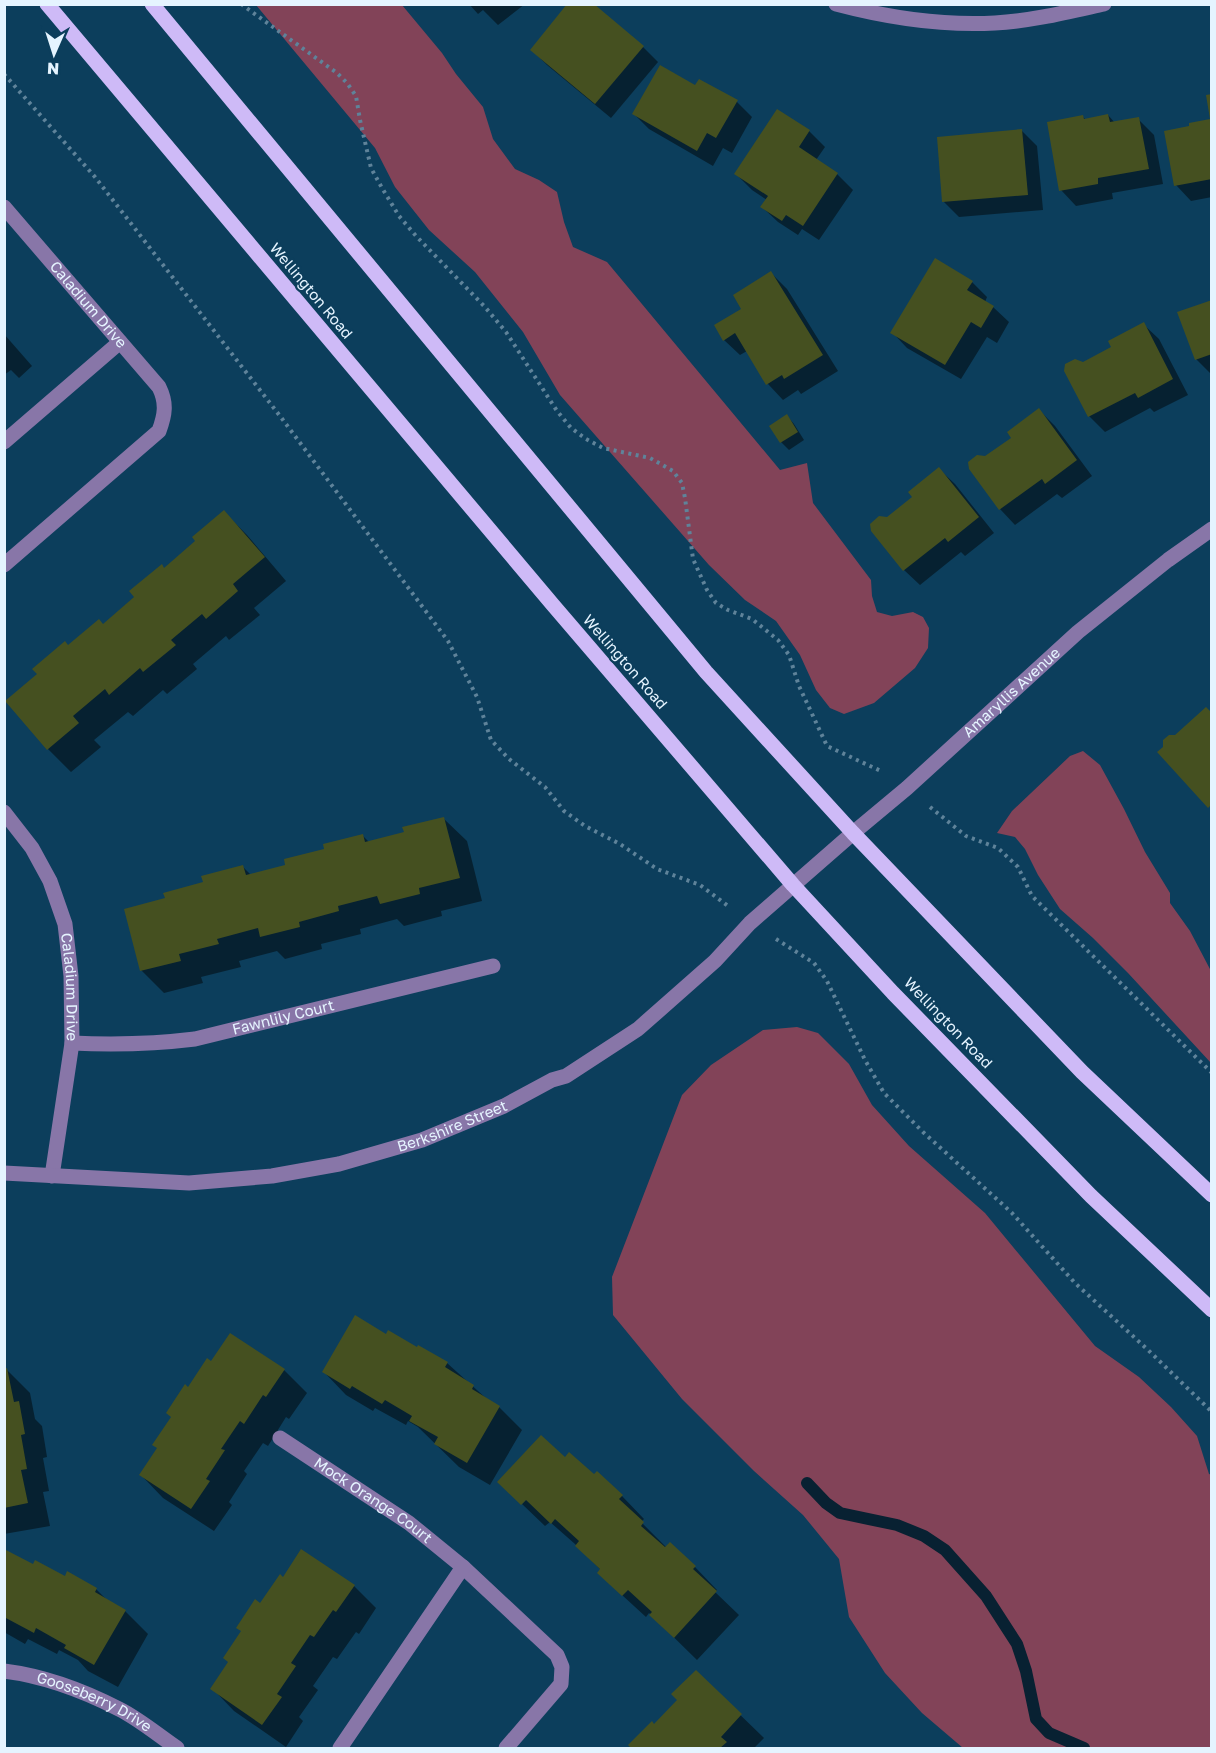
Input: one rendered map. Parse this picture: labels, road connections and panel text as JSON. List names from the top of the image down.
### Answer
{
  "streets": {
    "main road": ["Wellington Road"],
    "street": [
      "Caladium Drive",
      "Amaryllis Avenue",
      "Fawnlily Court",
      "Berkshire Street",
      "Mock Orange Court",
      "Gooseberry Drive"
    ]
  },
  "crossings": [
    ["Wellington Road", "Berkshire Street"],
    ["Caladium Drive", "Fawnlily Court"],
    ["Caladium Drive", "Berkshire Street"],
    ["Amaryllis Avenue", "Berkshire Street"]
  ],
  "north": "bottom"
}
